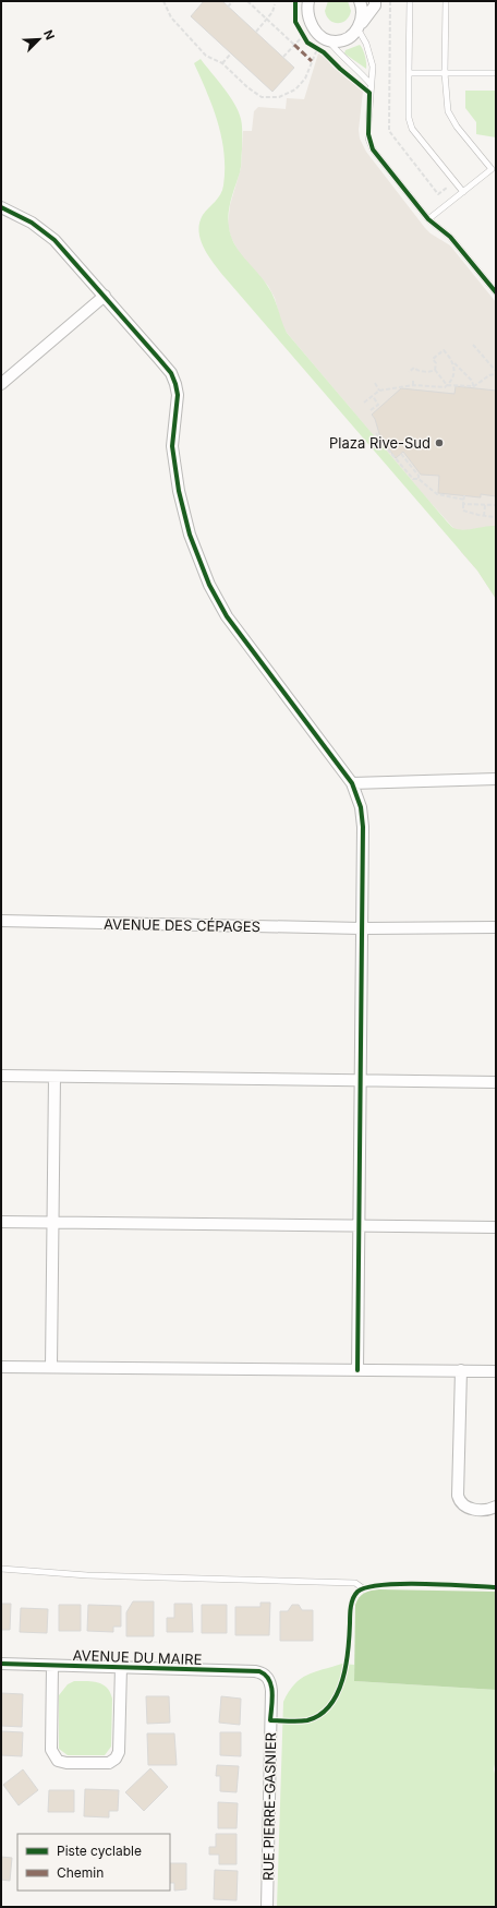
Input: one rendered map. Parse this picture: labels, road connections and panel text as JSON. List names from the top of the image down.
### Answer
{
  "streets": {
    "street": ["AVENUE DES CÉPAGES", "AVENUE DU MAIRE", "RUE PIERRE-GASNIER"]
  },
  "crossings": [
    ["AVENUE DU MAIRE", "RUE PIERRE-GASNIER"]
  ],
  "places": ["Plaza Rive-Sud"],
  "legend": ["Piste cyclable", "Chemin"],
  "north": "top right"
}
